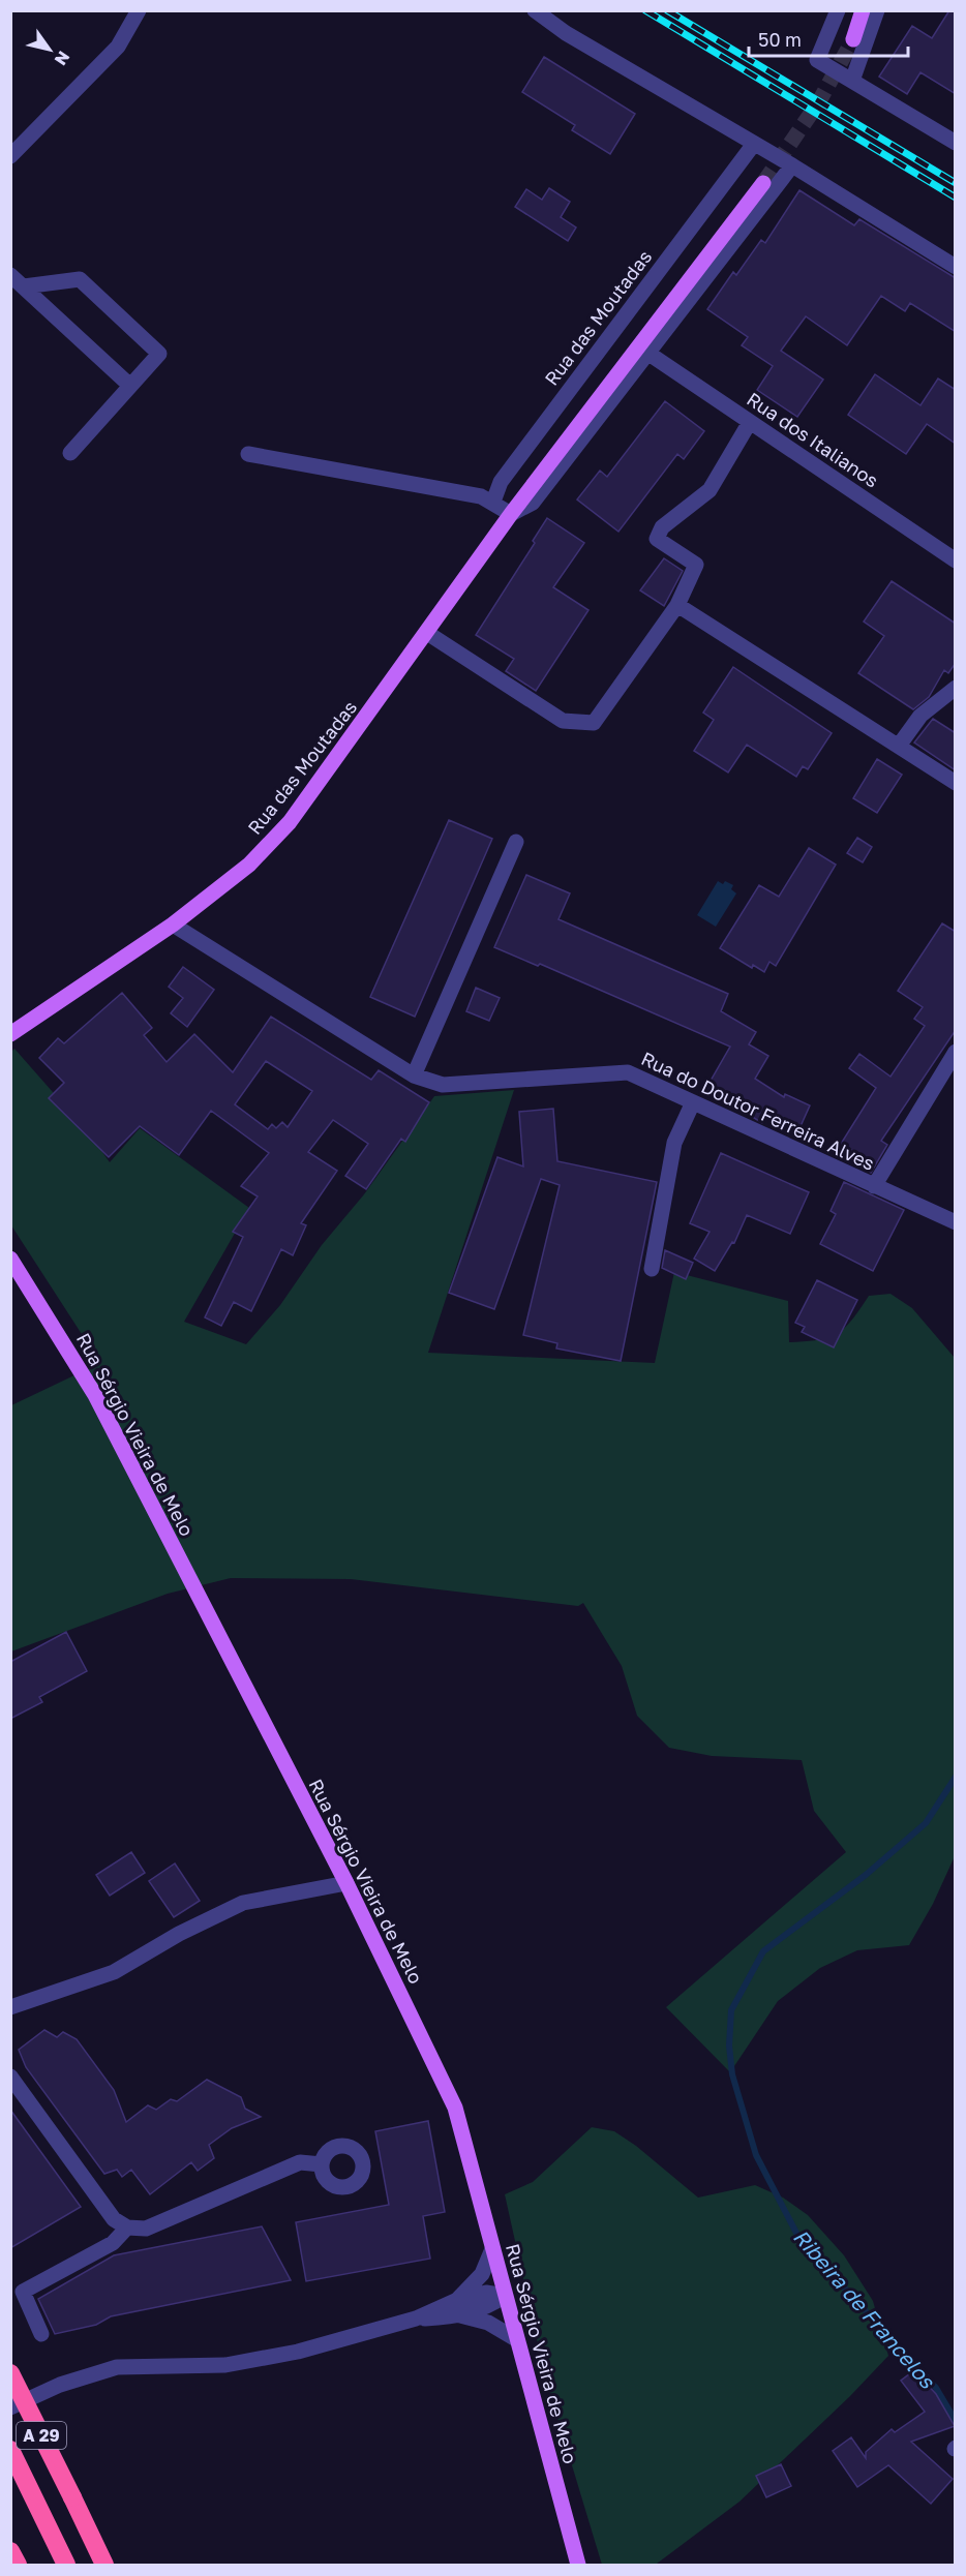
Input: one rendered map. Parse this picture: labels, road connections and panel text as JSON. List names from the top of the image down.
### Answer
{
  "streets": {
    "highway": ["A 29"],
    "main road": ["Rua das Moutadas", "Rua Sérgio Vieira de Melo"],
    "street": ["Rua dos Italianos", "Rua do Doutor Ferreira Alves"]
  },
  "crossings": [
    ["Rua das Moutadas", "Rua dos Italianos"],
    ["Rua das Moutadas", "Rua do Doutor Ferreira Alves"]
  ],
  "water": ["Ribeira de Francelos"],
  "scale_bar": "50 m",
  "north": "bottom right"
}
